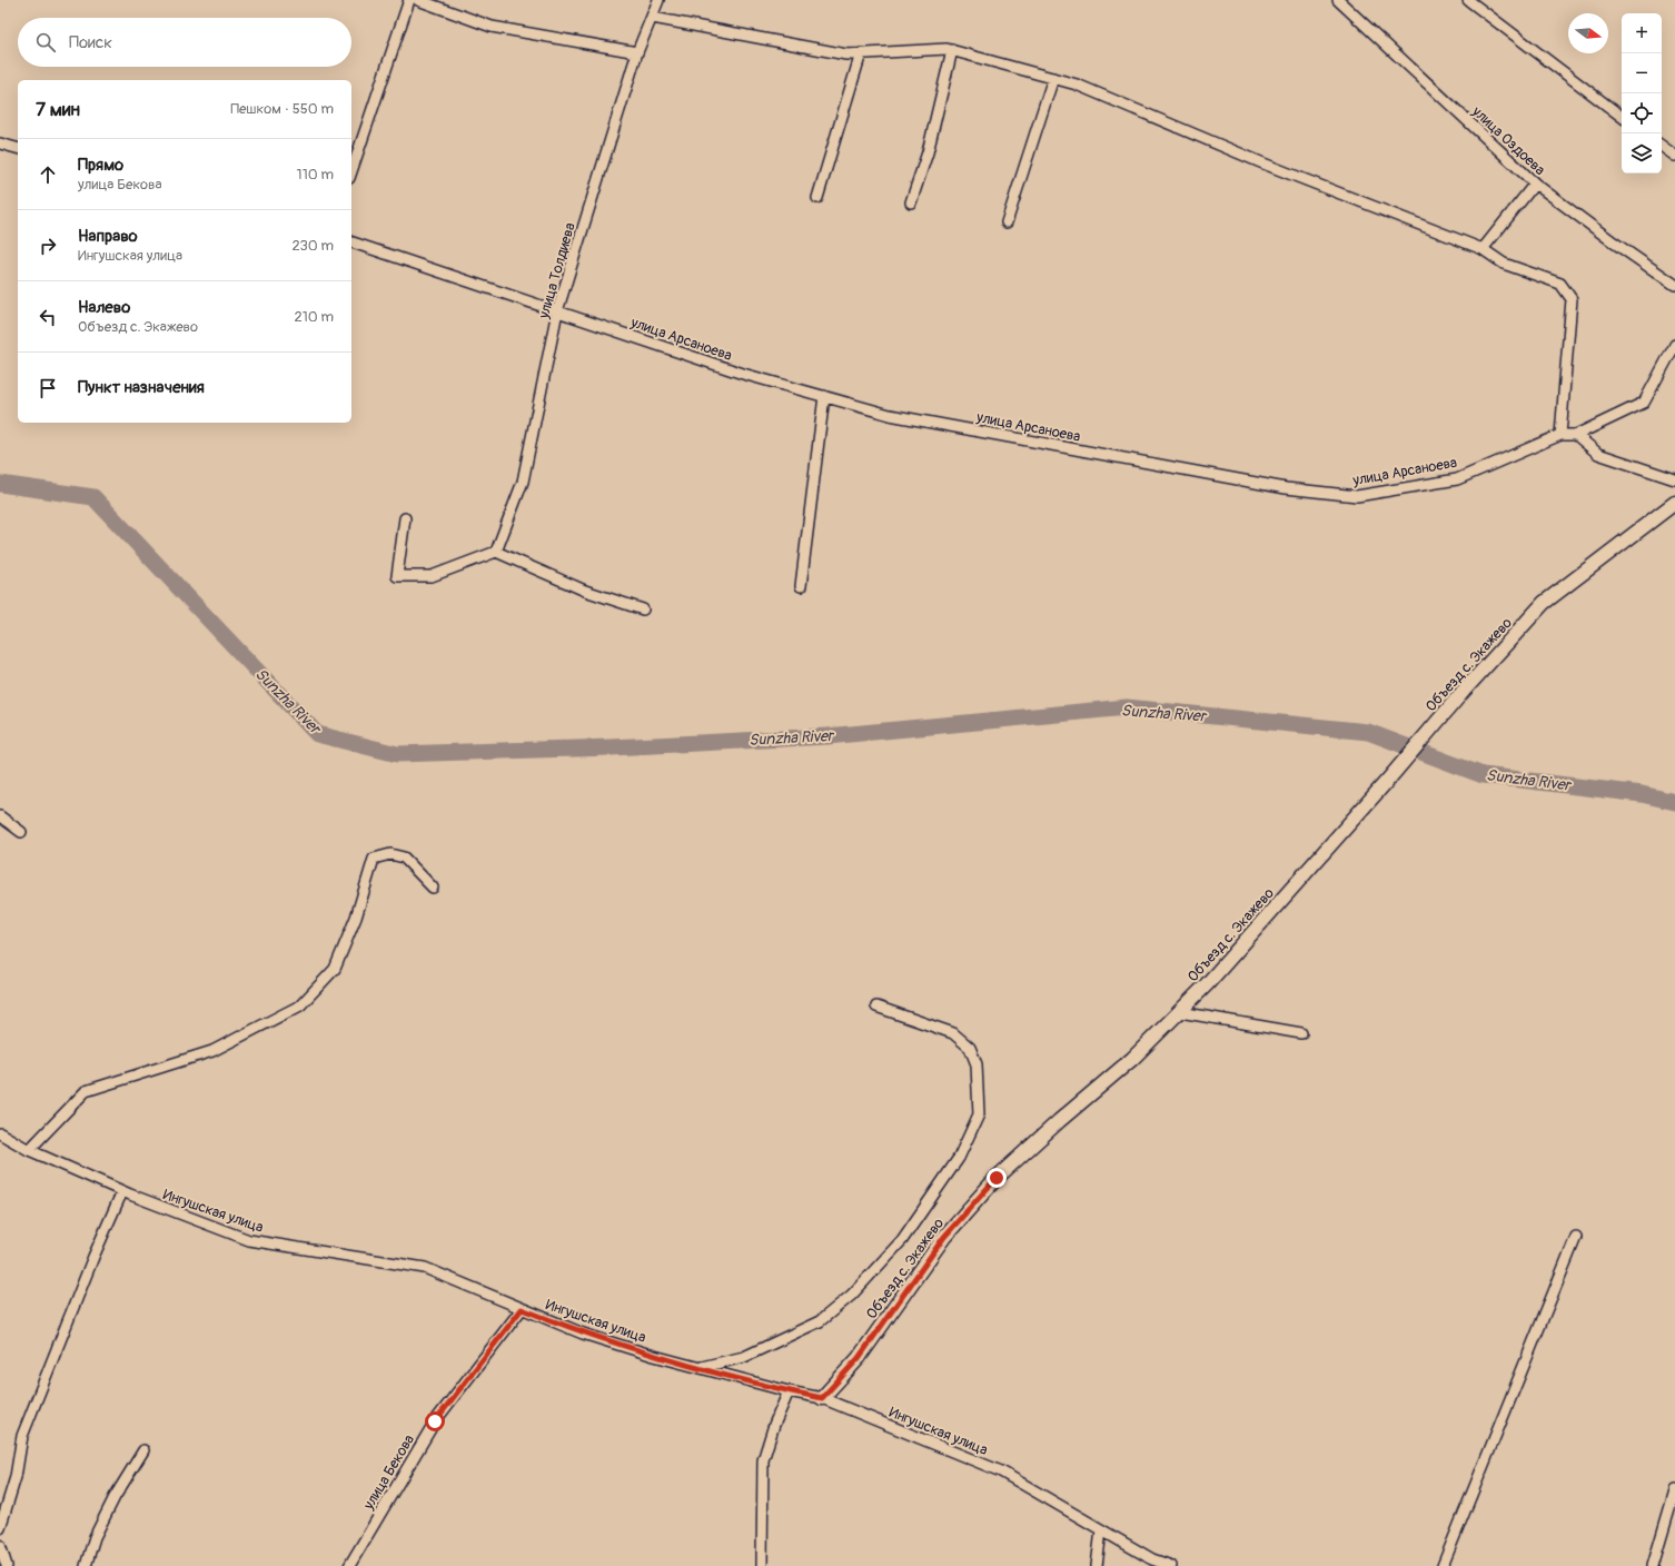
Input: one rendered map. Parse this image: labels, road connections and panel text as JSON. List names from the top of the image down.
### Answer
{
  "streets": {
    "main road": ["Объезд с. Экажево"],
    "street": [
      "улица Оздоева",
      "улица Толдиева",
      "улица Арсаноева",
      "Ингушская улица",
      "улица Бекова"
    ]
  },
  "crossings": [
    ["улица Толдиева", "улица Арсаноева"],
    ["Объезд с. Экажево", "Ингушская улица"],
    ["Ингушская улица", "улица Бекова"]
  ],
  "water": ["Sunzha River"],
  "north": "right",
  "page": {
    "map_buttons": ["+", "−"],
    "search": "Поиск",
    "heading": ["7 мин", "Пешком · 550 m"],
    "list": [
      ["Прямо", "улица Бекова", "110 m"],
      ["Направо", "Ингушская улица", "230 m"],
      ["Налево", "Объезд с. Экажево", "210 m"],
      "Пункт назначения"
    ]
  }
}
